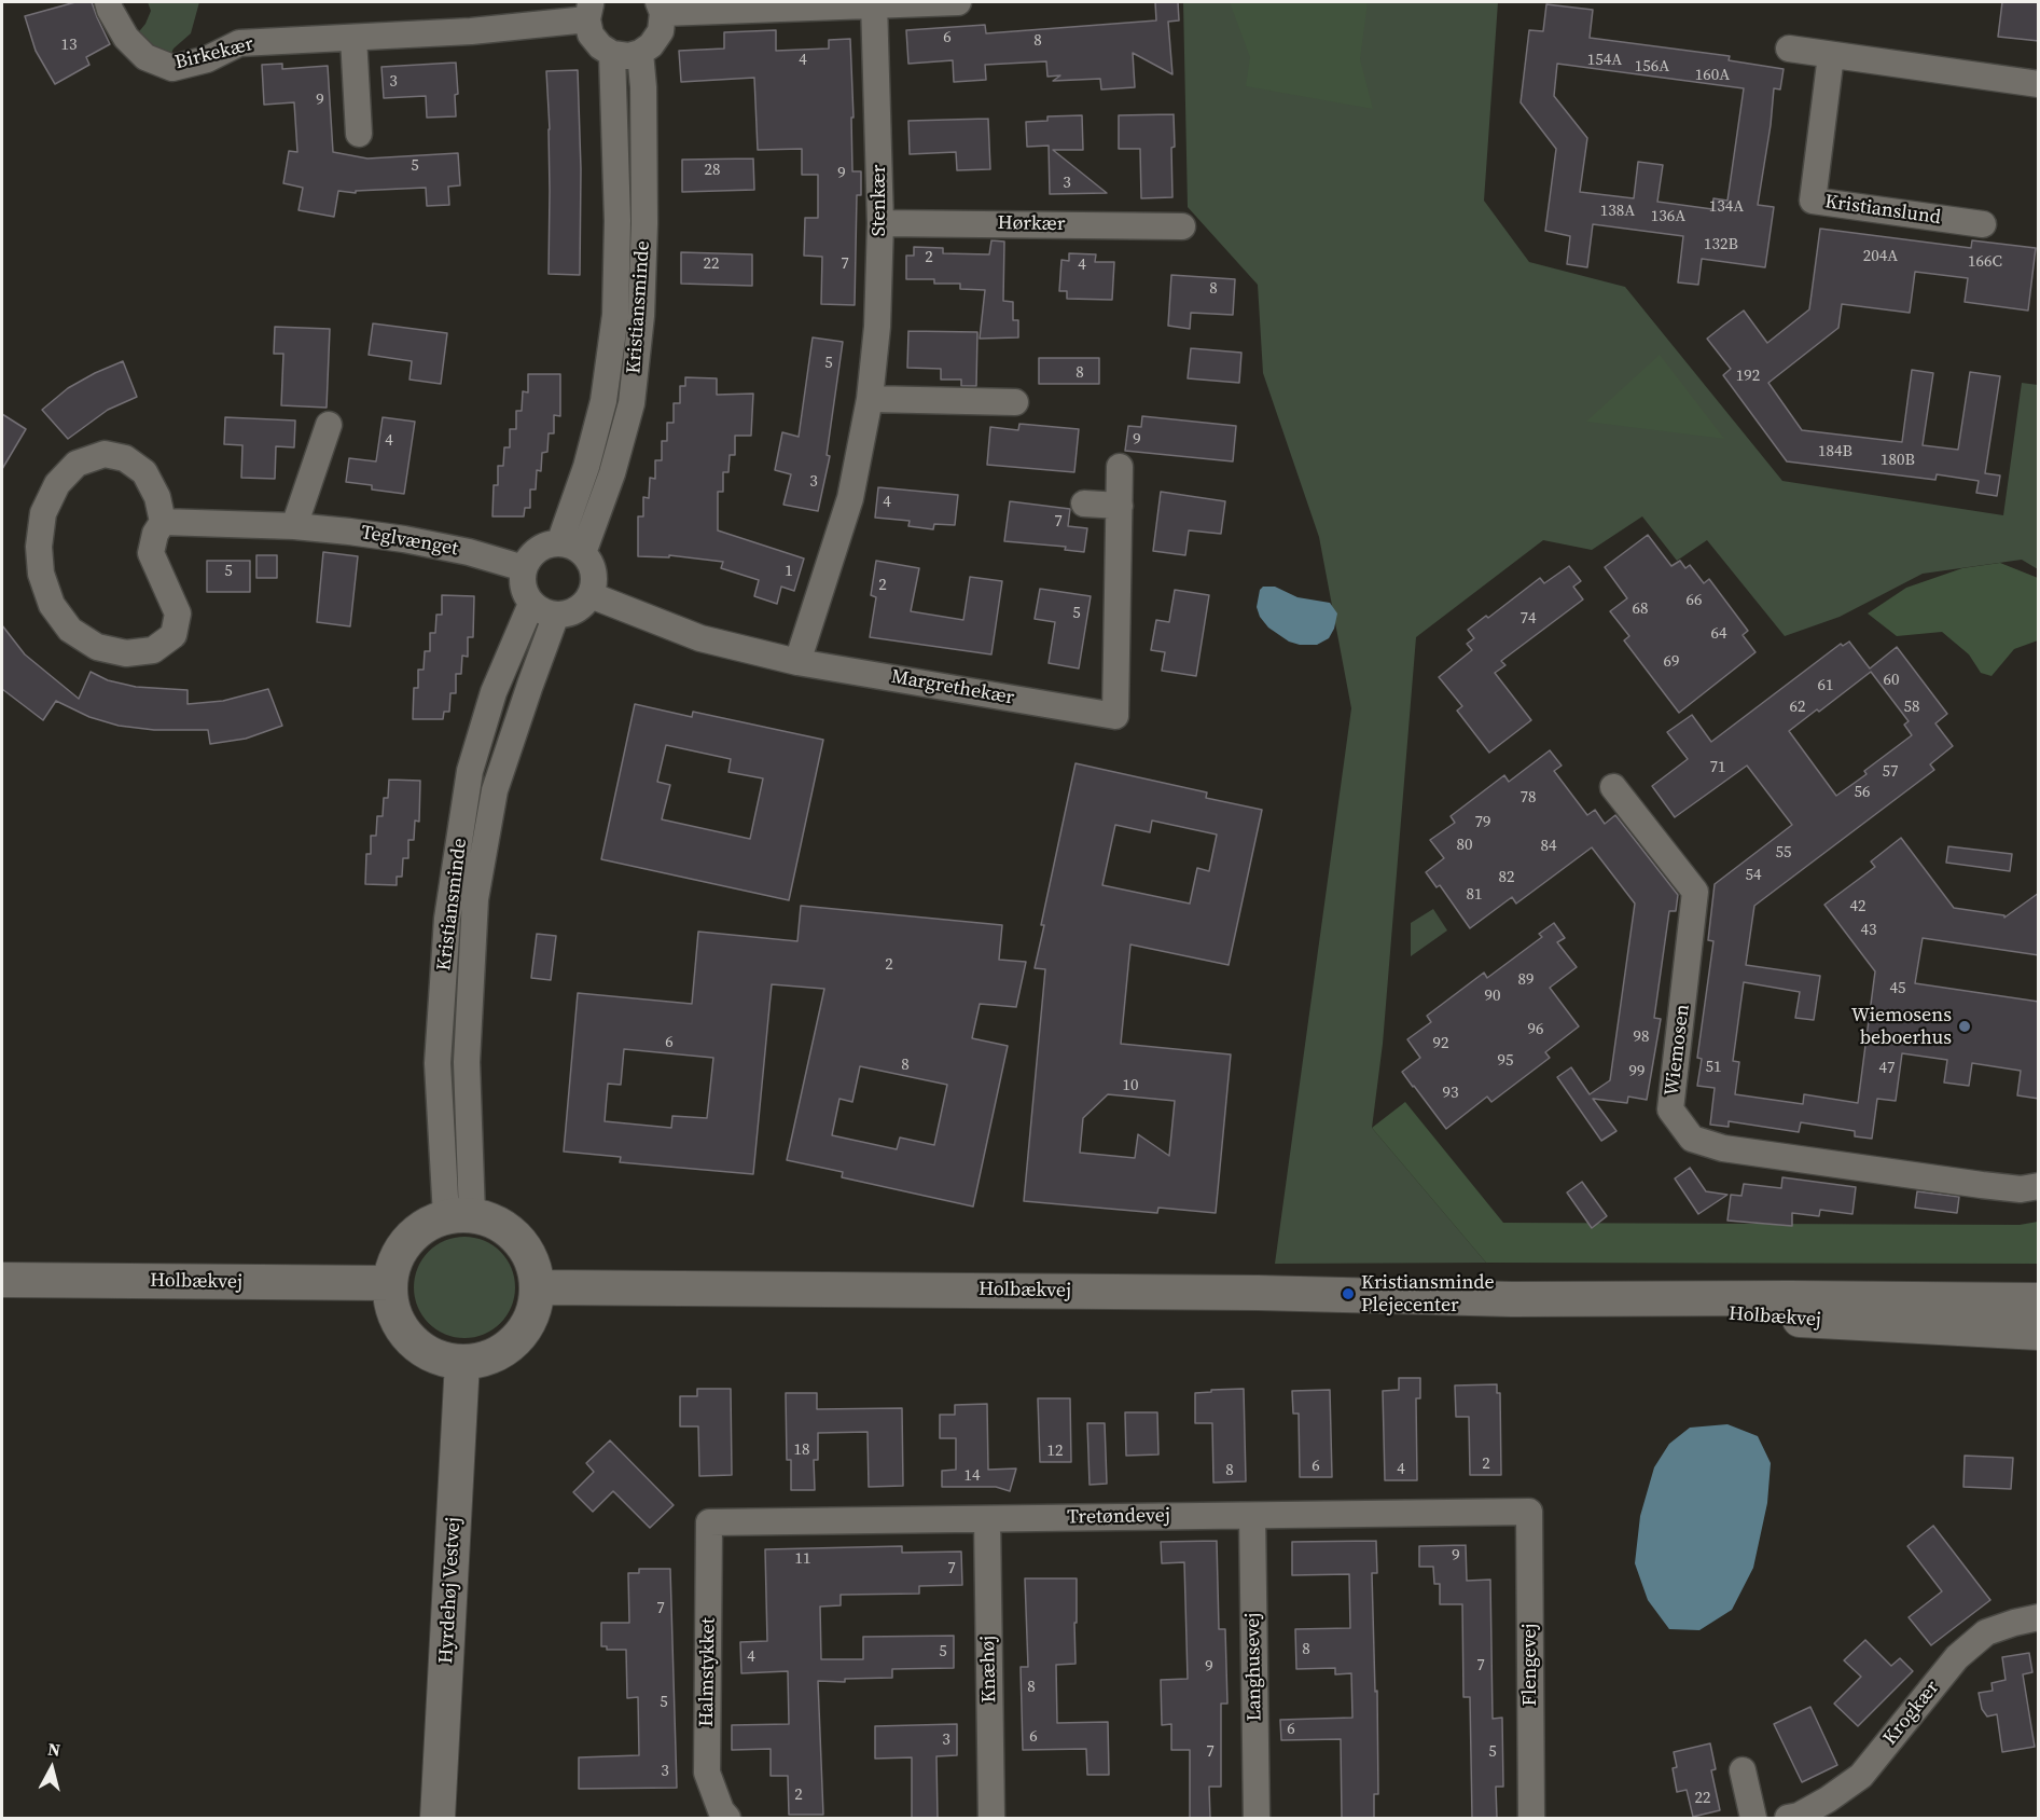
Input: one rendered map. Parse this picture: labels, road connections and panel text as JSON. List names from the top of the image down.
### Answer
{
  "streets": {
    "street": [
      "Birkekær",
      "Stenkær",
      "Kristianslund",
      "Hørkær",
      "Kristiansminde",
      "Teglvænget",
      "Margrethekær",
      "Wiemosen",
      "Holbækvej",
      "Tretøndevej",
      "Hyrdehøj Vestvej",
      "Flengevej",
      "Langhusevej",
      "Knæhøj",
      "Halmstykket",
      "Krogkær"
    ]
  },
  "crossings": [
    ["Stenkær", "Hørkær"],
    ["Stenkær", "Margrethekær"],
    ["Kristiansminde", "Teglvænget"],
    ["Kristiansminde", "Margrethekær"],
    ["Kristiansminde", "Holbækvej"],
    ["Kristiansminde", "Hyrdehøj Vestvej"],
    ["Teglvænget", "Margrethekær"],
    ["Holbækvej", "Hyrdehøj Vestvej"],
    ["Tretøndevej", "Flengevej"],
    ["Tretøndevej", "Langhusevej"],
    ["Tretøndevej", "Knæhøj"],
    ["Tretøndevej", "Halmstykket"]
  ],
  "places": ["Wiemosens beboerhus", "Kristiansminde Plejecenter"],
  "house_numbers": [
    "6",
    "8",
    "13",
    "4",
    "154A",
    "156A",
    "160A",
    "3",
    "9",
    "5",
    "28",
    "9",
    "3",
    "134A",
    "138A",
    "136A",
    "132B",
    "204A",
    "2",
    "166C",
    "22",
    "7",
    "4",
    "8",
    "5",
    "8",
    "192",
    "9",
    "4",
    "184B",
    "180B",
    "3",
    "4",
    "7",
    "5",
    "1",
    "2",
    "66",
    "68",
    "5",
    "74",
    "64",
    "69",
    "60",
    "61",
    "62",
    "58",
    "71",
    "57",
    "56",
    "78",
    "79",
    "80",
    "84",
    "55",
    "54",
    "82",
    "81",
    "42",
    "43",
    "2",
    "89",
    "45",
    "90",
    "96",
    "98",
    "6",
    "92",
    "95",
    "8",
    "51",
    "47",
    "99",
    "10",
    "93",
    "18",
    "12",
    "2",
    "6",
    "4",
    "8",
    "14",
    "9",
    "11",
    "7",
    "7",
    "8",
    "5",
    "4",
    "7",
    "9",
    "8",
    "5",
    "6",
    "6",
    "3",
    "7",
    "5",
    "3",
    "2",
    "22"
  ],
  "north": "top"
}
